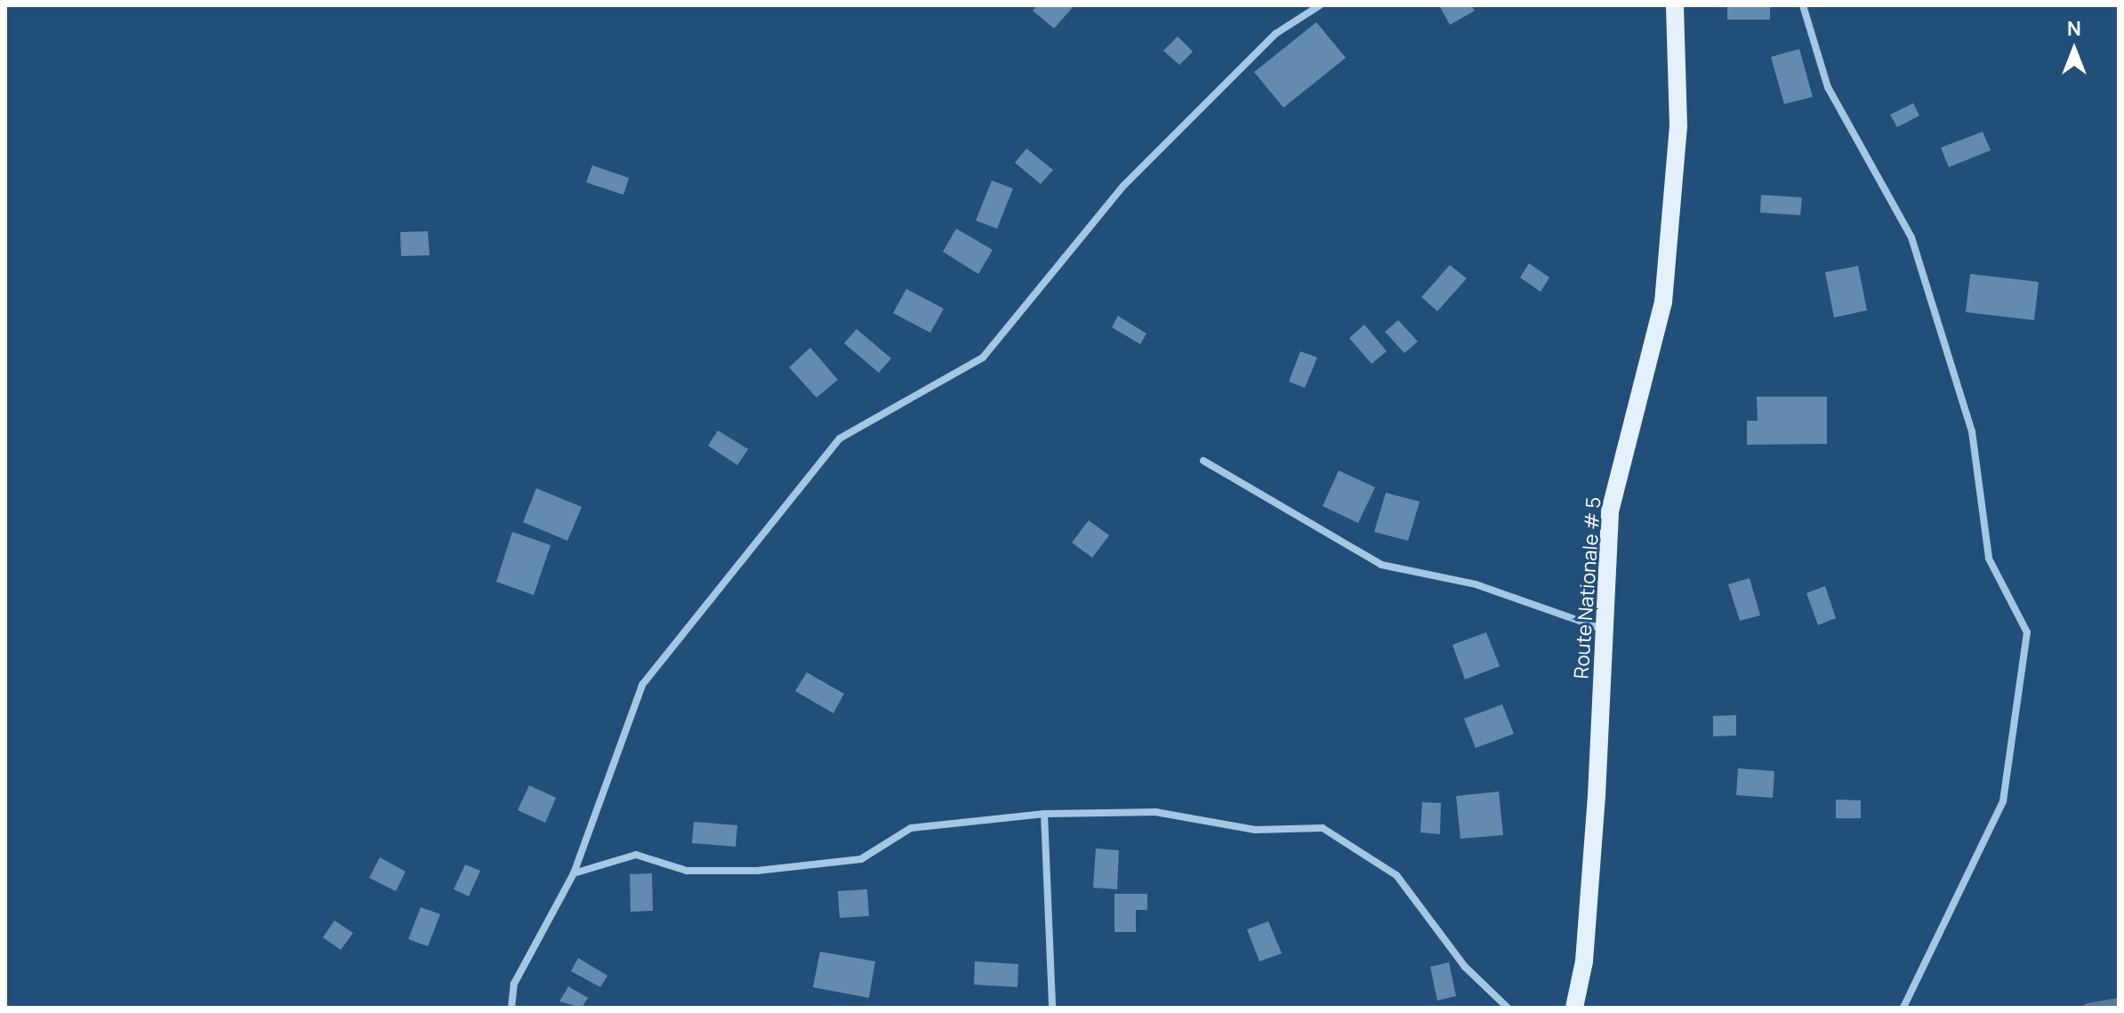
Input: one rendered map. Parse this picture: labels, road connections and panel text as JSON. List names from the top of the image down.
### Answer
{
  "streets": {
    "main road": ["Route Nationale # 5"]
  },
  "north": "top"
}
